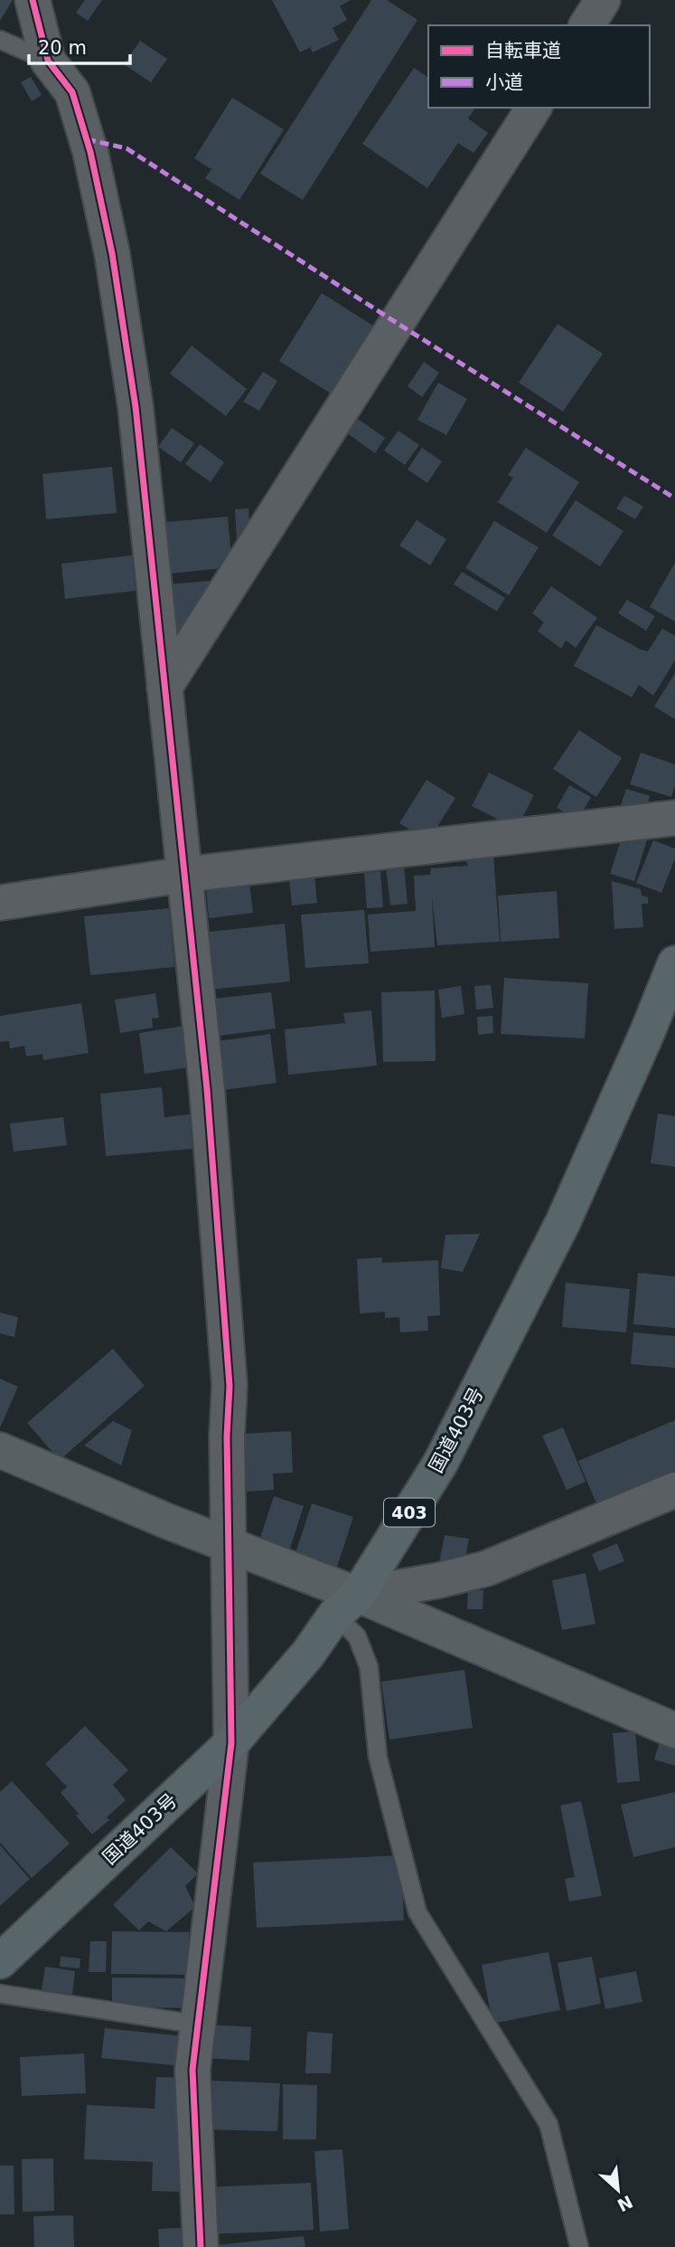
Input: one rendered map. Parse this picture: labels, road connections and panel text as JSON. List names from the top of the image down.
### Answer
{
  "streets": {
    "highway": ["国道403号", "403"]
  },
  "legend": ["自転車道", "小道"],
  "scale_bar": "20 m",
  "north": "bottom right"
}
